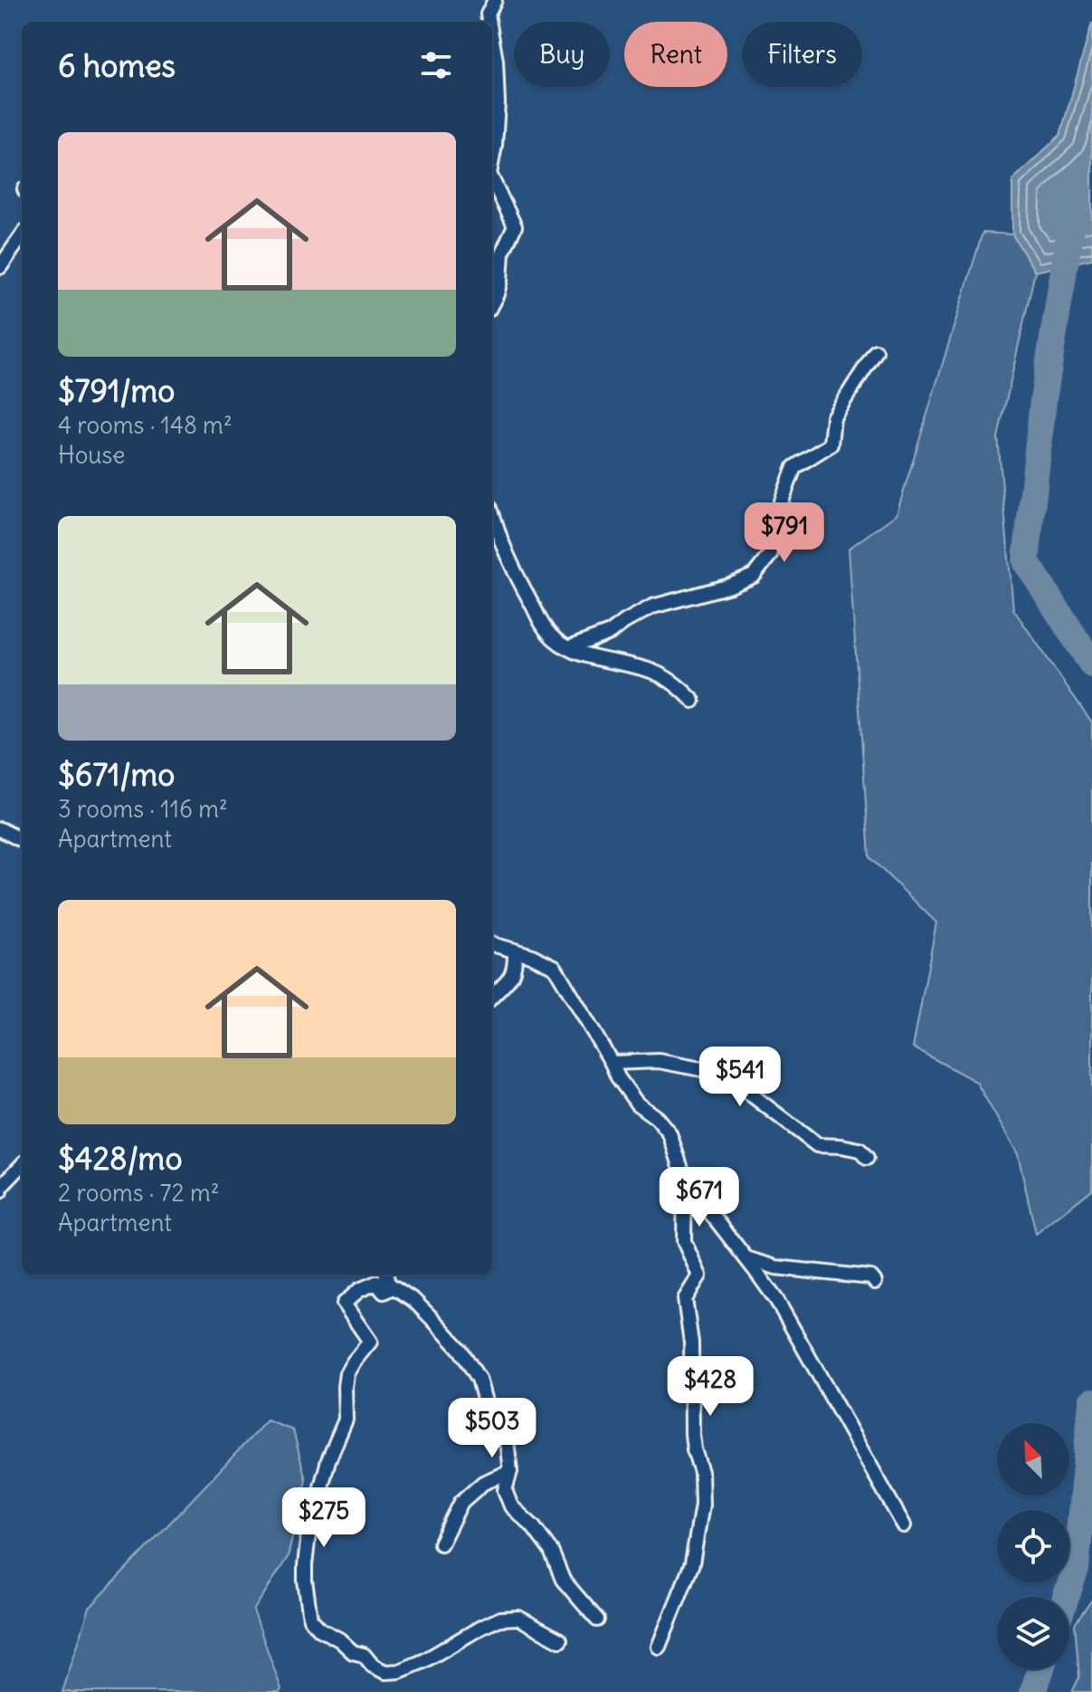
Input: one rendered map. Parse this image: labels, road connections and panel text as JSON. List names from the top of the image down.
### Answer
{
  "north": "top left",
  "page": {
    "chip": ["Buy", "Rent", "Filters"],
    "heading": "6 homes",
    "list": [
      {
        "name": "$791/mo",
        "note": "4 rooms · 148 m² · House"
      },
      {
        "name": "$671/mo",
        "note": "3 rooms · 116 m² · Apartment"
      },
      {
        "name": "$428/mo",
        "note": "2 rooms · 72 m² · Apartment"
      }
    ],
    "price": [
      "$791",
      "$541",
      "$671",
      "$428",
      "$503",
      "$275"
    ]
  }
}
